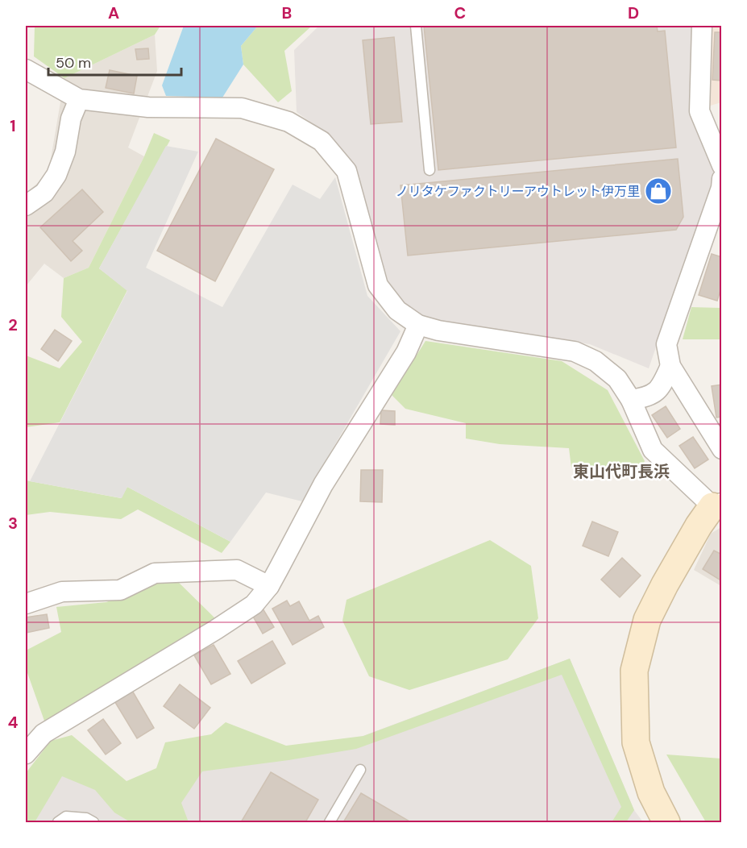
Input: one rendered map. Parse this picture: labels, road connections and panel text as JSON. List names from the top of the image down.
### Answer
{
  "districts": ["東山代町長浜"],
  "places": {
    "shop": ["ノリタケファクトリーアウトレット伊万里"]
  },
  "scale_bar": "50 m",
  "grid": {
    "columns": [
      "A",
      "B",
      "C",
      "D"
    ],
    "rows": [
      "1",
      "2",
      "3",
      "4"
    ]
  }
}
